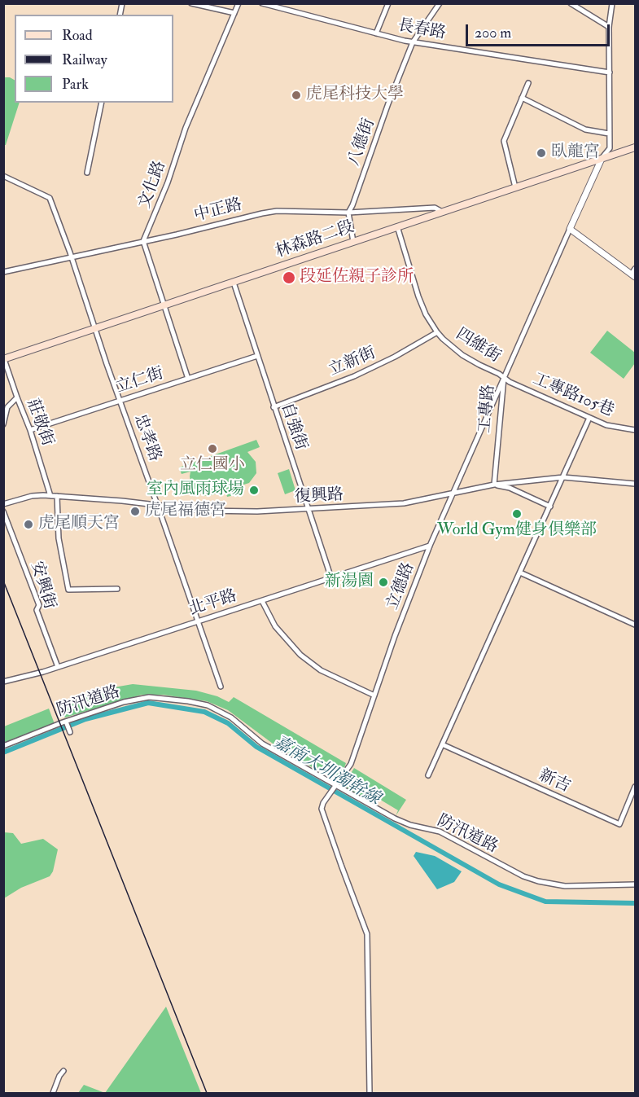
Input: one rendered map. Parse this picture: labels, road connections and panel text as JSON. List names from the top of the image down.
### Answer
{
  "streets": {
    "main road": ["林森路二段"],
    "street": [
      "長春路",
      "八德街",
      "文化路",
      "中正路",
      "四維街",
      "立新街",
      "立仁街",
      "工專路105巷",
      "工專路",
      "莊敬街",
      "自強街",
      "忠孝路",
      "復興路",
      "安興街",
      "立德路",
      "北平路",
      "防汛道路",
      "新吉"
    ]
  },
  "crossings": [
    ["長春路", "八德街"],
    ["長春路", "工專路"],
    ["八德街", "中正路"],
    ["文化路", "中正路"],
    ["中正路", "林森路二段"],
    ["中正路", "忠孝路"],
    ["林森路二段", "四維街"],
    ["林森路二段", "工專路"],
    ["林森路二段", "莊敬街"],
    ["林森路二段", "自強街"],
    ["林森路二段", "忠孝路"],
    ["四維街", "立新街"],
    ["四維街", "工專路105巷"],
    ["四維街", "工專路"],
    ["四維街", "立德路"],
    ["立新街", "自強街"],
    ["立仁街", "莊敬街"],
    ["立仁街", "自強街"],
    ["立仁街", "忠孝路"],
    ["工專路105巷", "工專路"],
    ["工專路105巷", "立德路"],
    ["工專路", "復興路"],
    ["工專路", "立德路"],
    ["莊敬街", "復興路"],
    ["自強街", "復興路"],
    ["自強街", "北平路"],
    ["忠孝路", "復興路"],
    ["忠孝路", "北平路"],
    ["復興路", "立德路"],
    ["安興街", "北平路"],
    ["立德路", "北平路"],
    ["立德路", "防汛道路"]
  ],
  "water": ["嘉南大圳濁幹線"],
  "places": [
    "虎尾科技大學",
    "臥龍宮",
    "段延佐親子診所",
    "立仁國小",
    "室內風雨球場",
    "虎尾福德宮",
    "World Gym健身俱樂部",
    "虎尾順天宮",
    "新湯園"
  ],
  "legend": ["Road", "Railway", "Park"],
  "scale_bar": "200 m"
}
